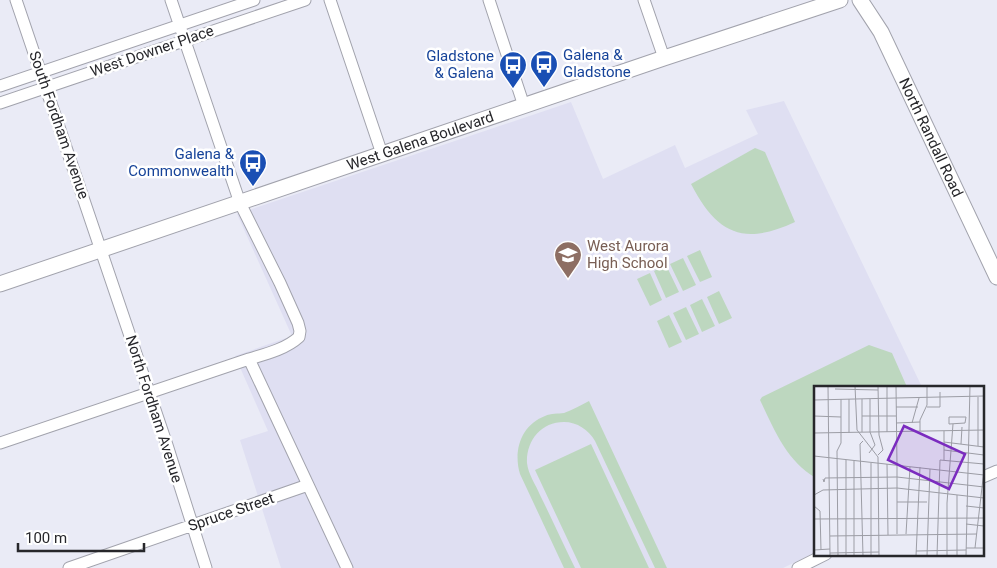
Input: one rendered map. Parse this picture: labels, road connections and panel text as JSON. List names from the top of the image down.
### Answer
{
  "streets": {
    "main road": ["North Randall Road", "West Galena Boulevard"],
    "street": [
      "West Downer Place",
      "South Fordham Avenue",
      "North Fordham Avenue",
      "Spruce Street"
    ]
  },
  "crossings": [
    ["West Downer Place", "South Fordham Avenue"],
    ["South Fordham Avenue", "West Galena Boulevard"],
    ["South Fordham Avenue", "North Fordham Avenue"],
    ["West Galena Boulevard", "North Fordham Avenue"],
    ["North Fordham Avenue", "Spruce Street"]
  ],
  "places": {
    "bus stop": ["Galena & Gladstone", "Gladstone & Galena", "Galena & Commonwealth"],
    "school or university": ["West Aurora High School"]
  },
  "scale_bar": "100 m"
}
